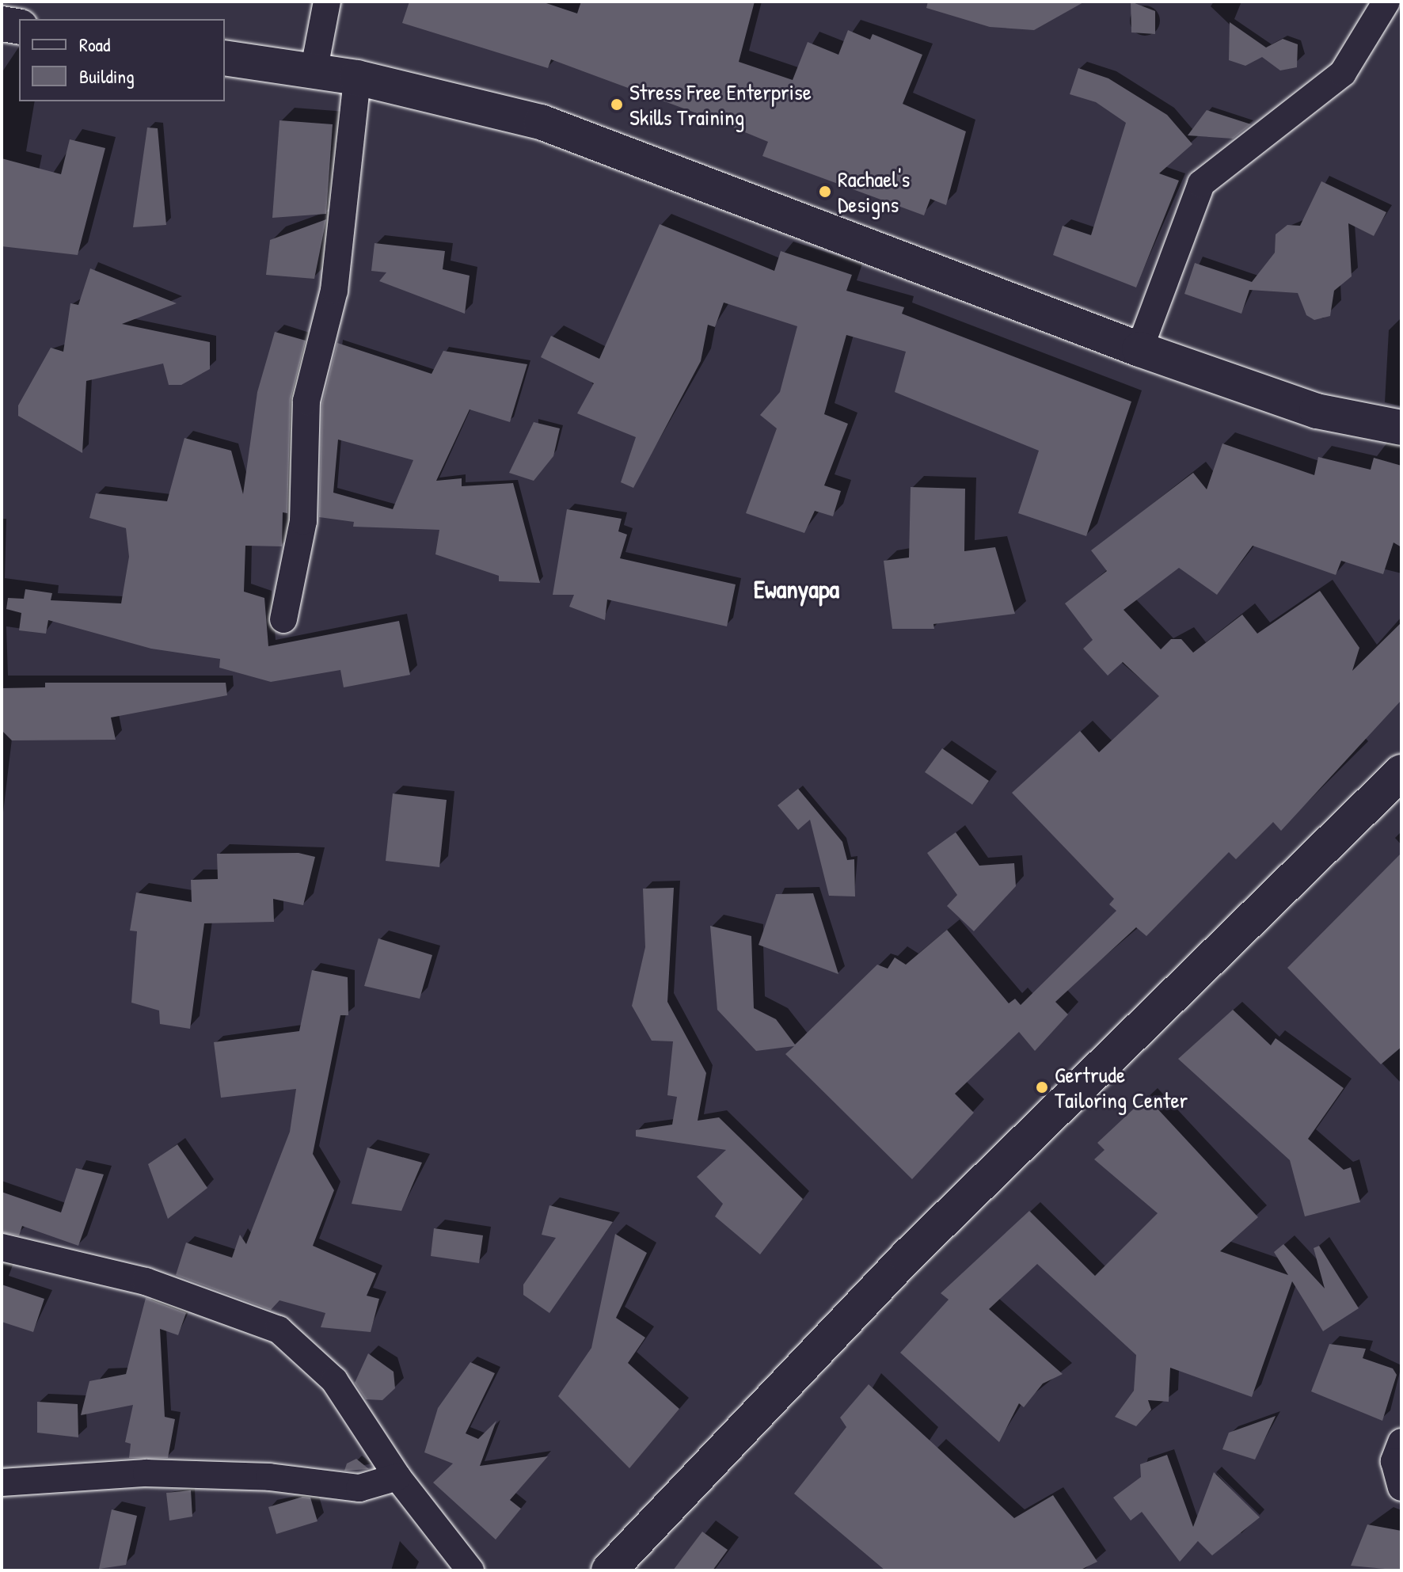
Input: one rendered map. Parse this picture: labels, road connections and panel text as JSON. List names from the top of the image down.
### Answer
{
  "districts": ["Ewanyapa"],
  "places": ["Stress Free Enterprise Skills Training", "Rachael's Designs", "Gertrude Tailoring Center"],
  "legend": ["Road", "Building"]
}
